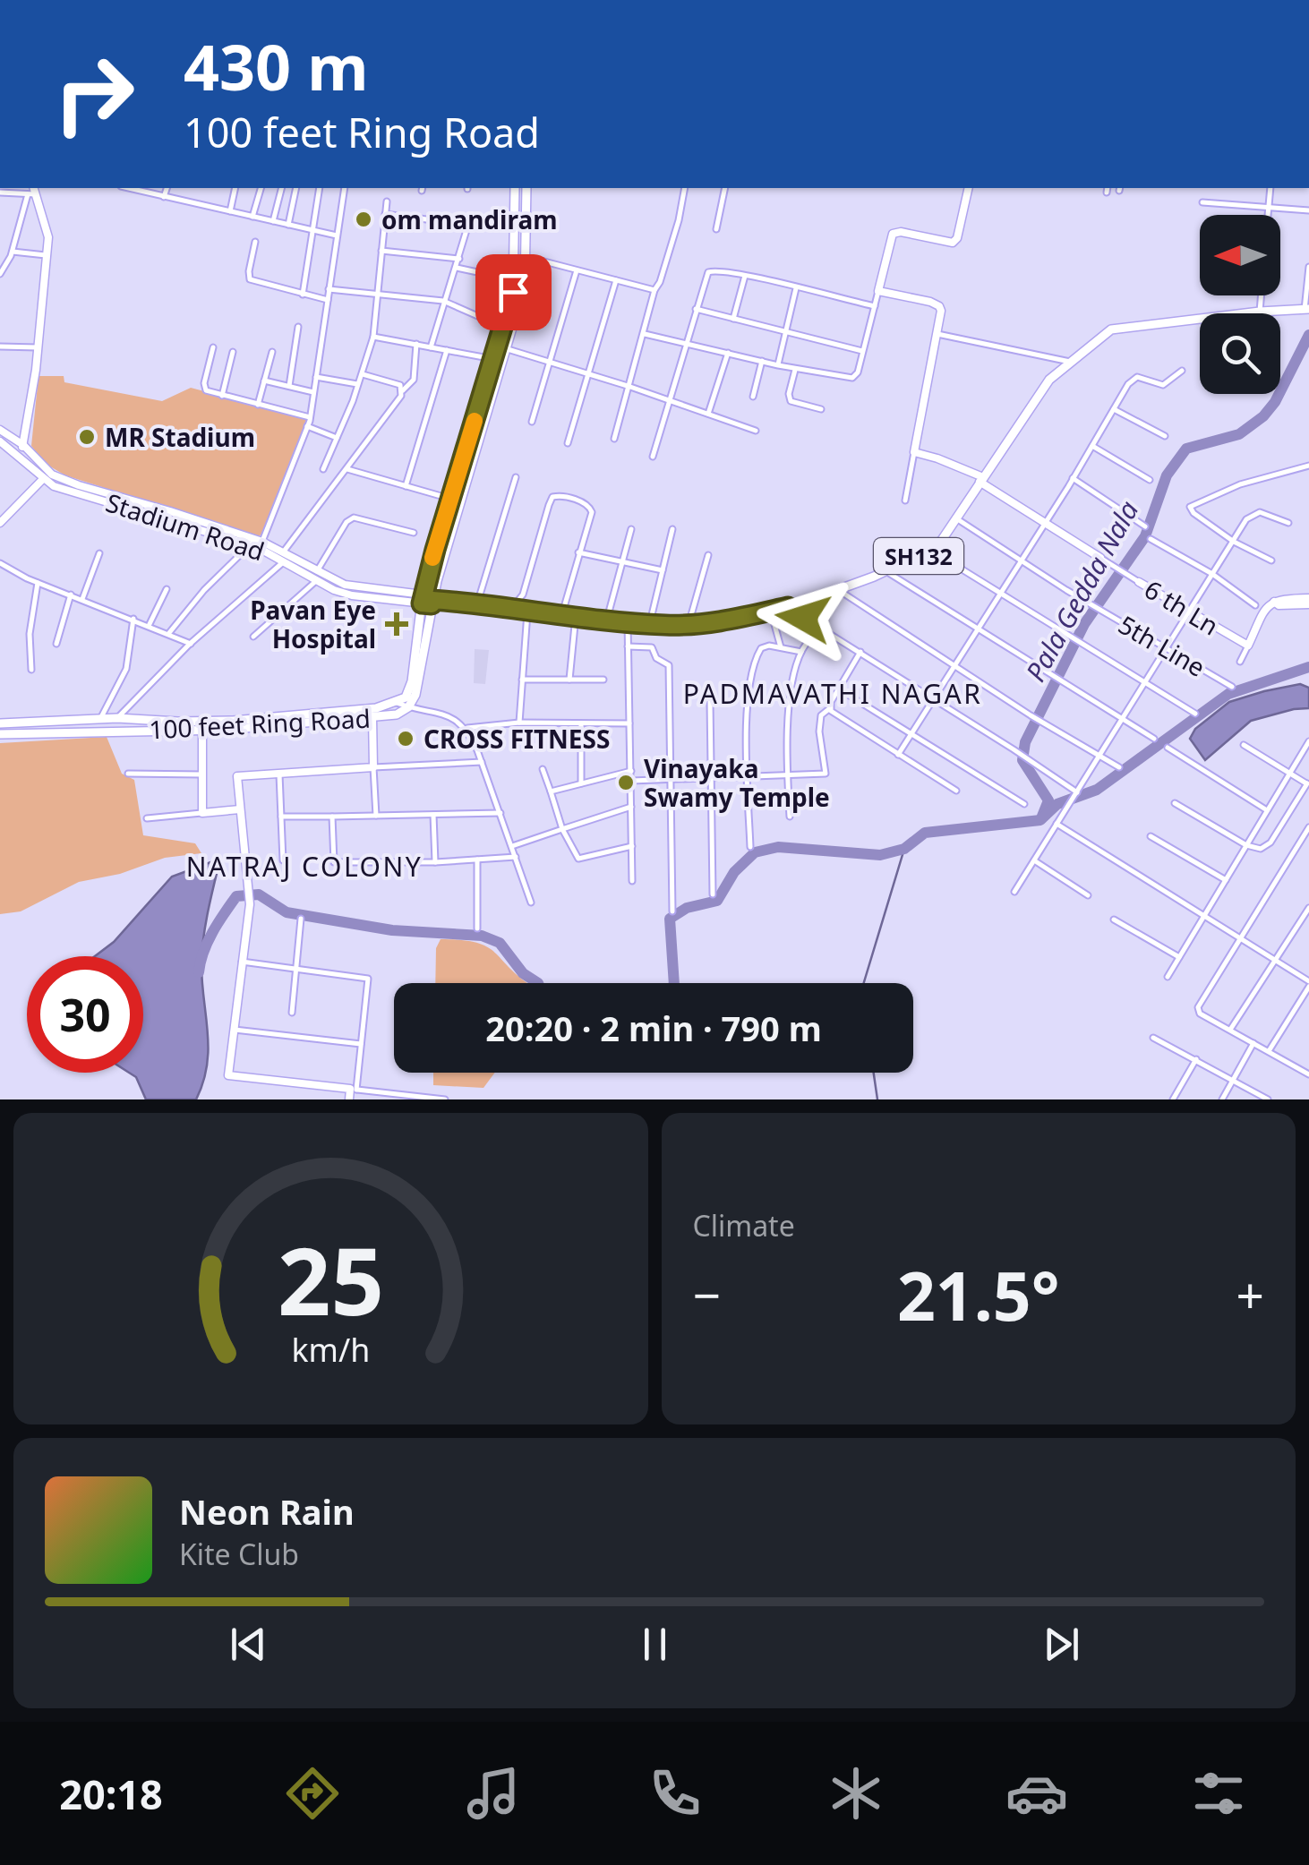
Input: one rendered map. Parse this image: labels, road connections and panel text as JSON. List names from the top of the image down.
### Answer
{
  "streets": {
    "main road": ["SH132", "100 feet Ring Road"],
    "street": ["Stadium Road", "6 th Ln", "5th Line"]
  },
  "crossings": [
    ["SH132", "6 th Ln"],
    ["SH132", "5th Line"],
    ["SH132", "100 feet Ring Road"]
  ],
  "districts": ["PADMAVATHI NAGAR", "NATRAJ COLONY"],
  "water": ["Pala Gedda Nala"],
  "places": {
    "other": [
      "om mandiram",
      "MR Stadium",
      "CROSS FITNESS",
      "Vinayaka Swamy Temple"
    ],
    "health": ["Pavan Eye Hospital"]
  },
  "north": "left",
  "page": {
    "turn": ["430 m", "100 feet Ring Road"],
    "limit": "30",
    "trip": "20:20 · 2 min · 790 m",
    "tile": "Climate",
    "heat": ["−", "21.5°", "+"],
    "song": ["Neon Rain", "Kite Club"],
    "tabs": "20:18",
    "gauge": ["25", "km/h"]
  }
}
